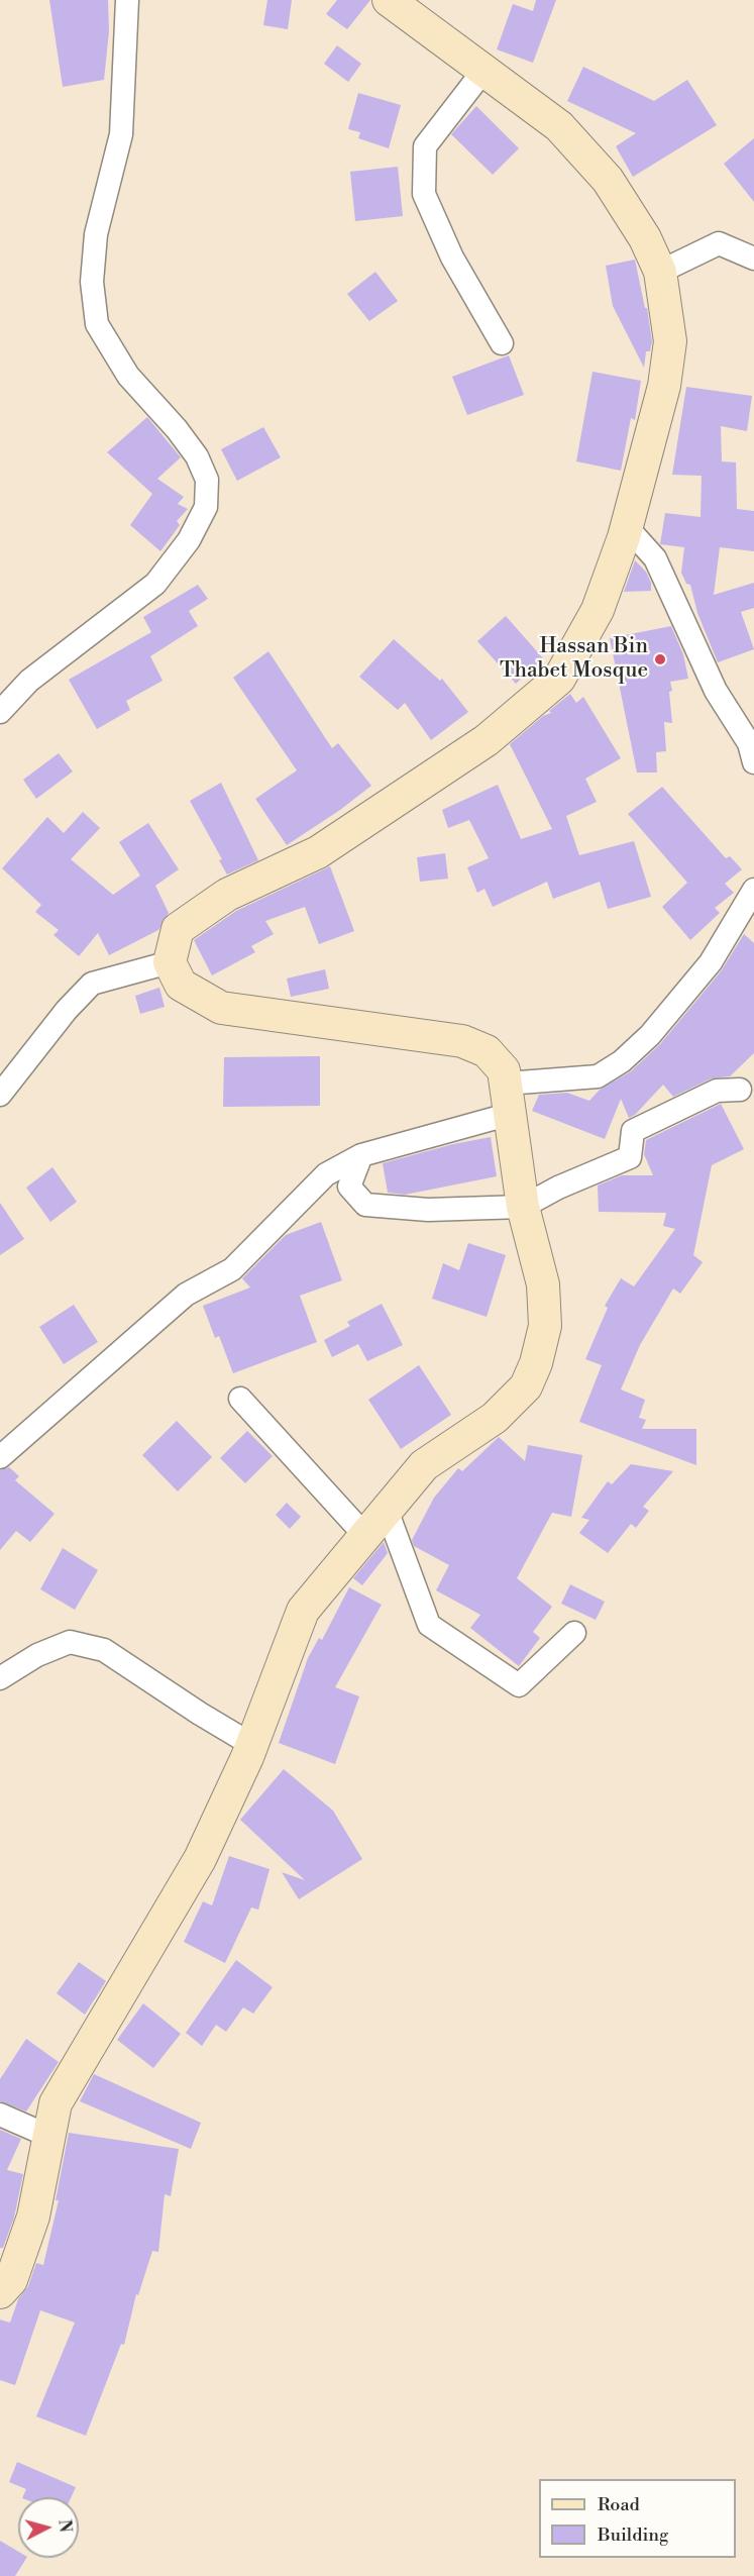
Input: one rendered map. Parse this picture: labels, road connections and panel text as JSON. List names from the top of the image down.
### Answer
{
  "places": ["Hassan Bin Thabet Mosque"],
  "legend": ["Road", "Building"],
  "north": "right"
}
